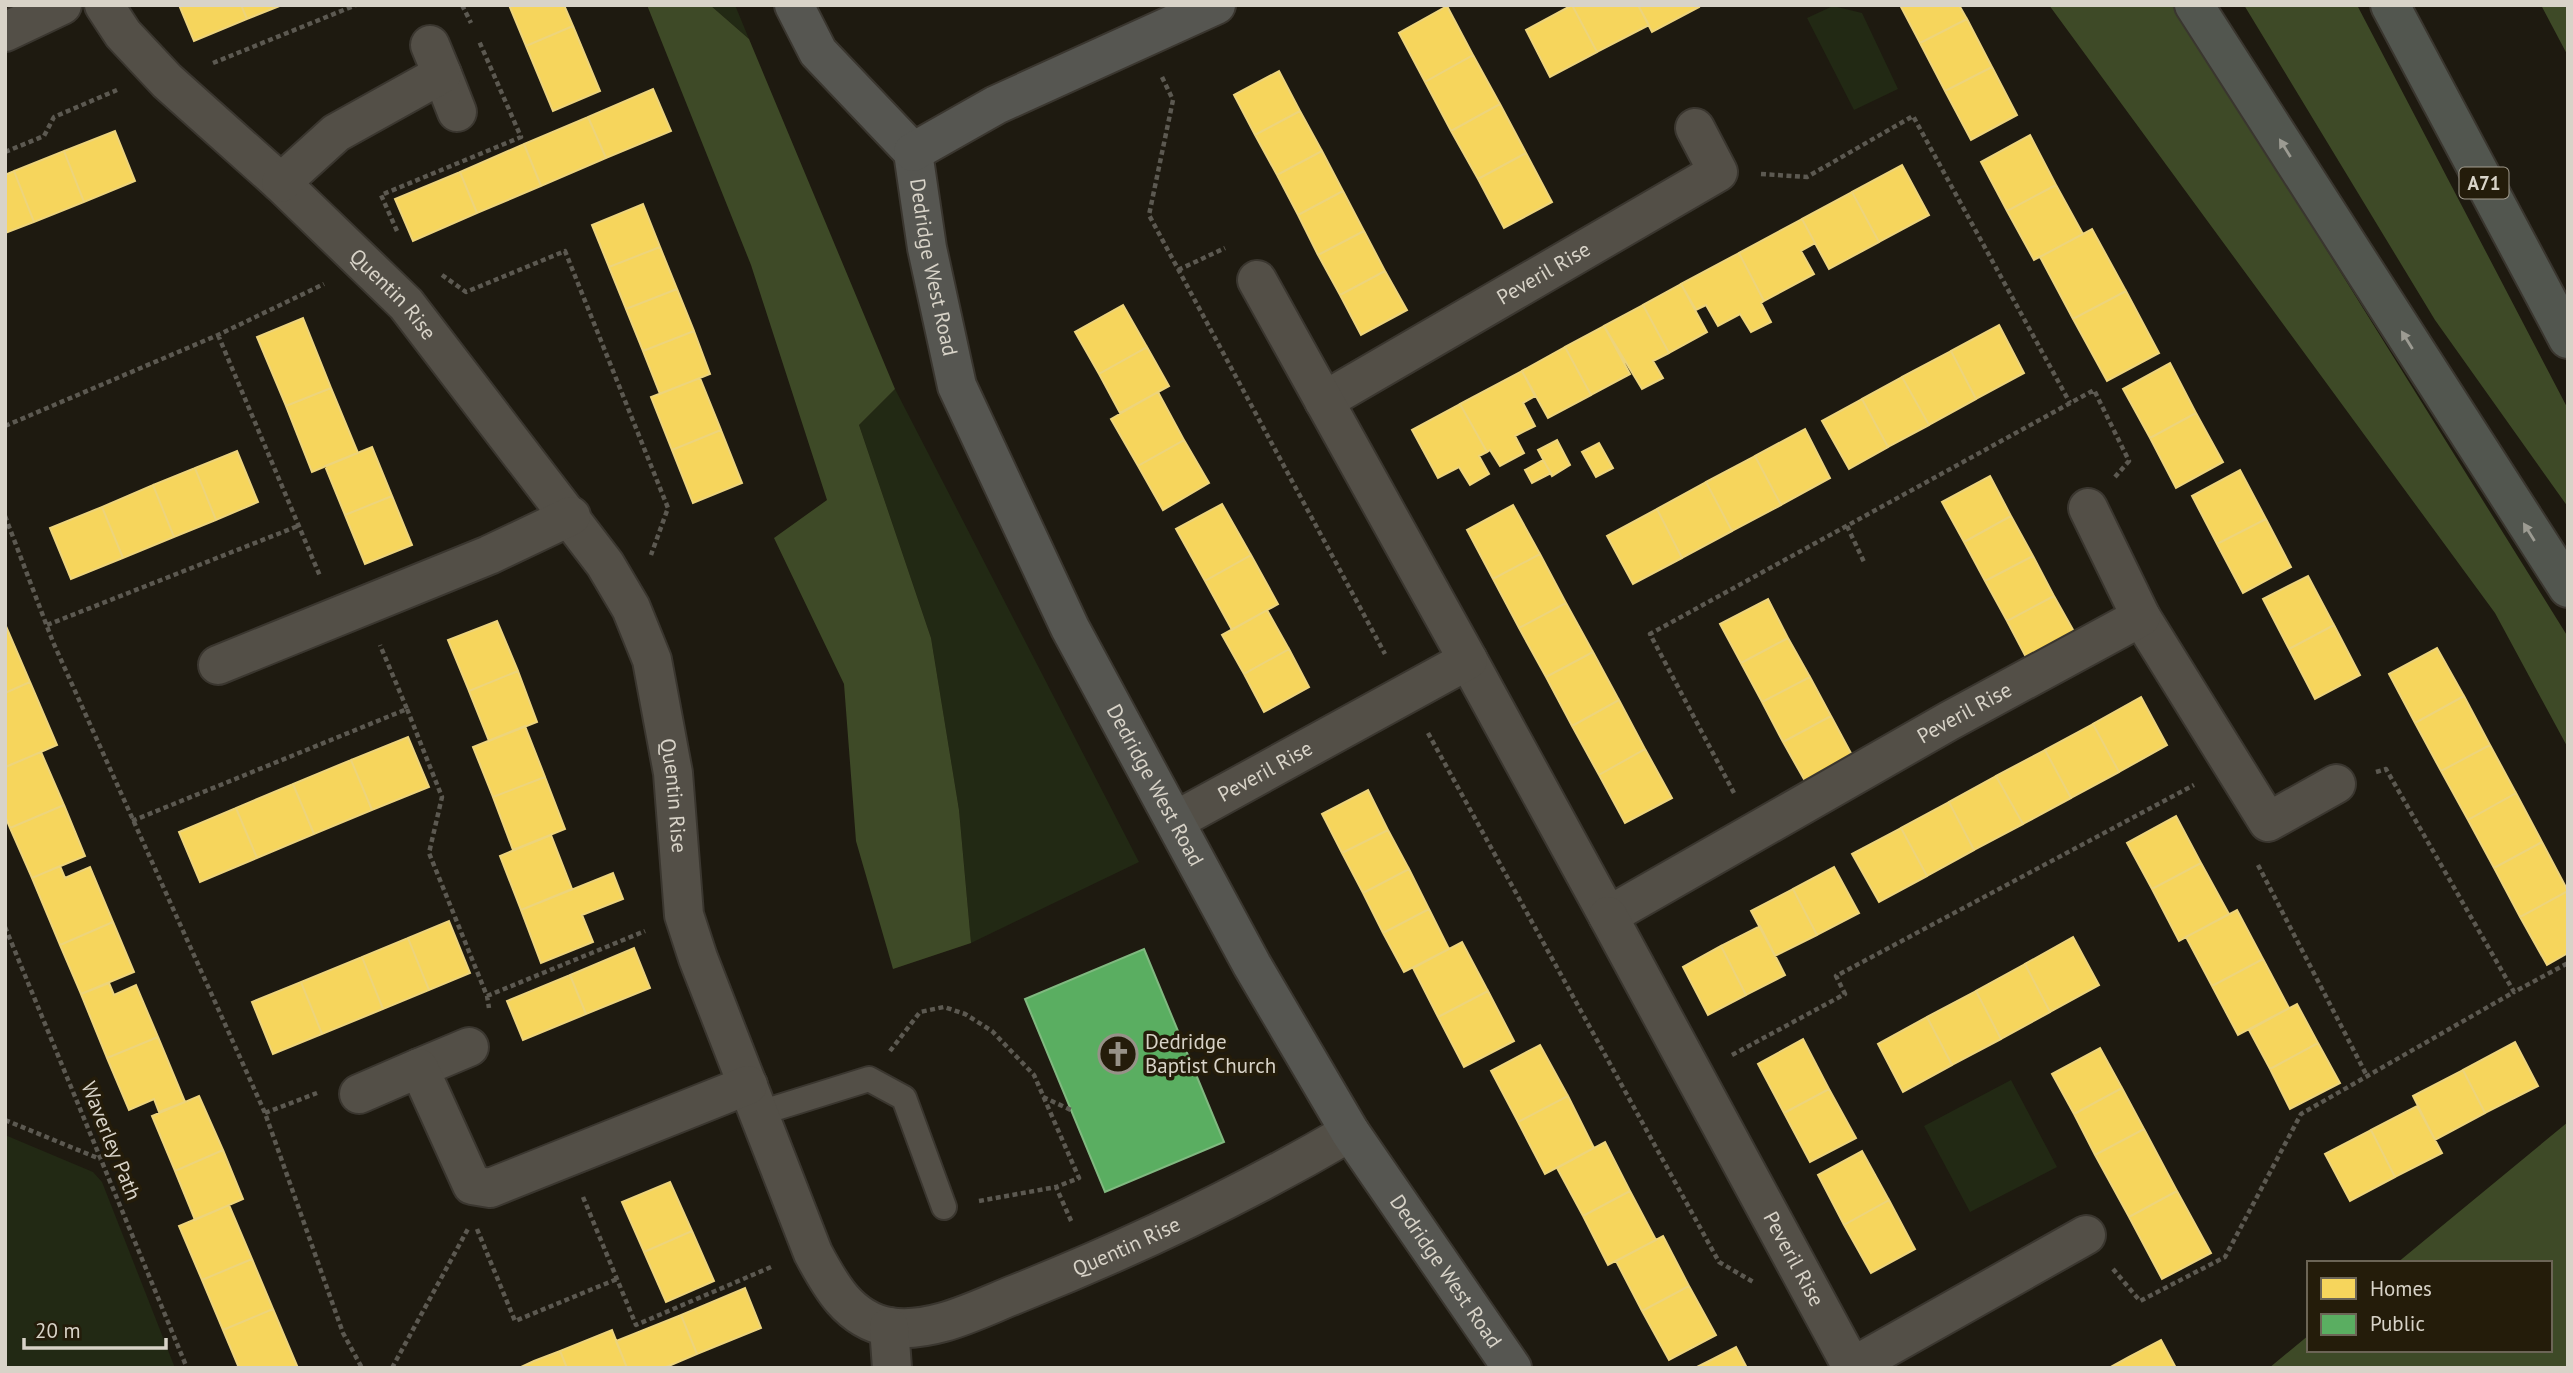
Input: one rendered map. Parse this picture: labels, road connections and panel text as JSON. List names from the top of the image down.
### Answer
{
  "streets": {
    "main road": ["A71"],
    "street": ["Dedridge West Road", "Peveril Rise", "Quentin Rise"],
    "path": ["Waverley Path"]
  },
  "crossings": [
    ["Dedridge West Road", "Peveril Rise"],
    ["Dedridge West Road", "Quentin Rise"]
  ],
  "places": {
    "church": ["Dedridge Baptist Church"]
  },
  "legend": ["Homes", "Public"],
  "scale_bar": "20 m"
}
